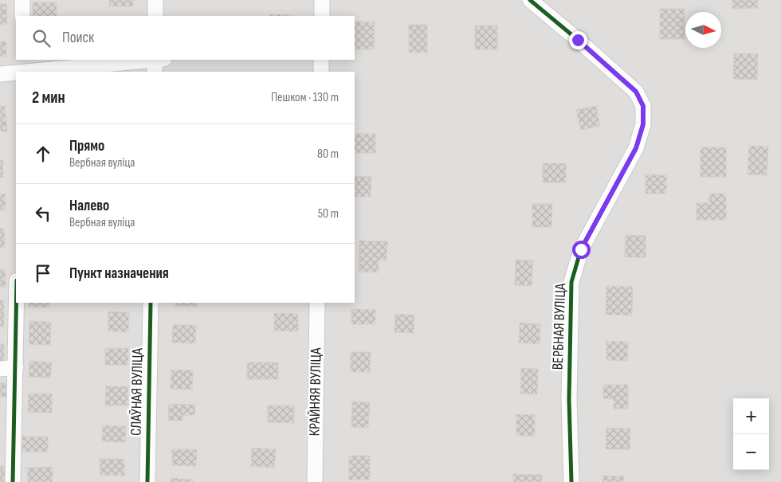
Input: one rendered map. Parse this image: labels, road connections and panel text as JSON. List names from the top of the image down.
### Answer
{
  "streets": {
    "street": ["ВЕРБНАЯ ВУЛІЦА", "СЛАЎНАЯ ВУЛІЦА", "КРАЙНЯЯ ВУЛІЦА"]
  },
  "north": "right",
  "page": {
    "search": "Поиск",
    "heading": ["2 мин", "Пешком · 130 m"],
    "list": [
      ["Прямо", "Вербная вуліца", "80 m"],
      ["Налево", "Вербная вуліца", "50 m"],
      "Пункт назначения"
    ],
    "map_buttons": ["+", "−"]
  }
}
